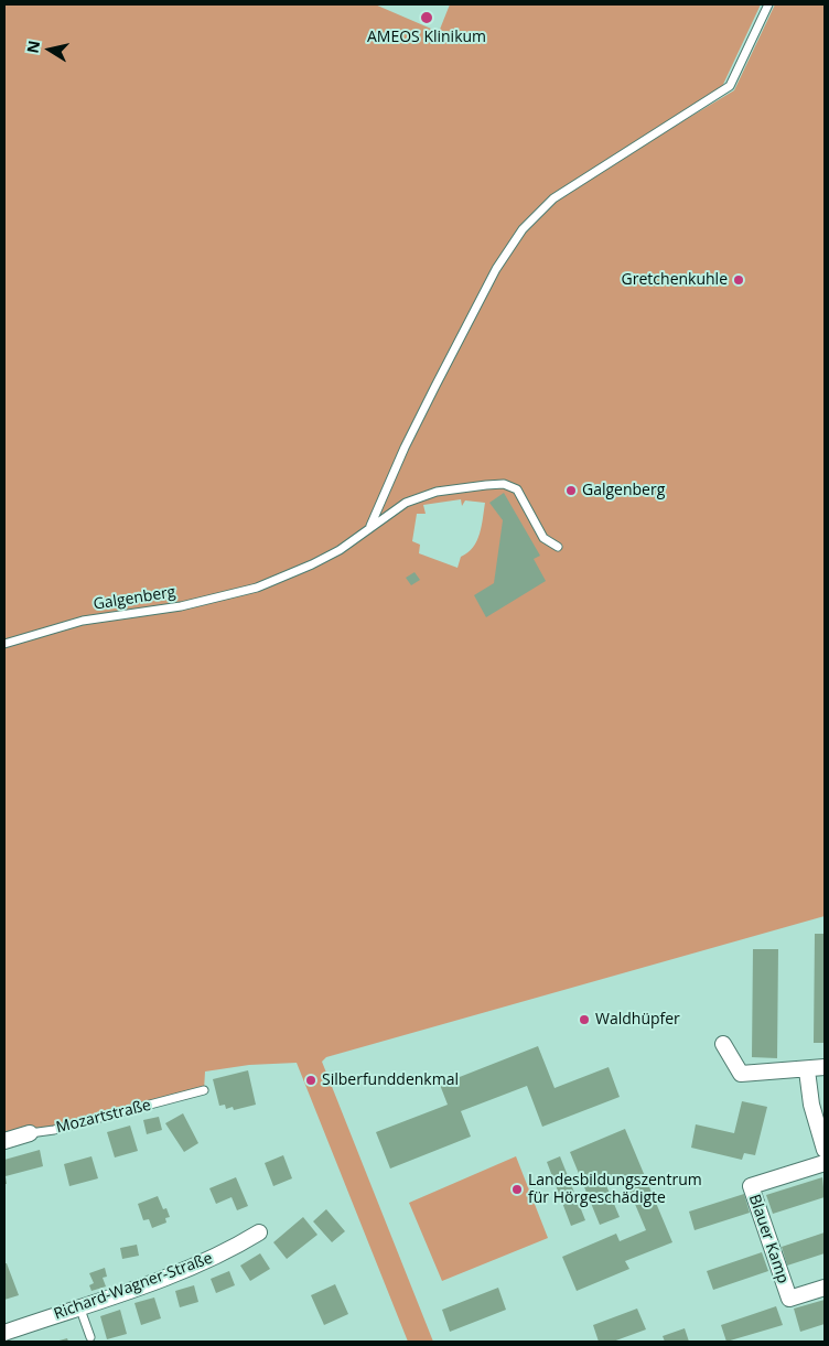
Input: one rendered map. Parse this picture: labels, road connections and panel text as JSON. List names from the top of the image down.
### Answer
{
  "streets": {
    "street": ["Mozartstraße", "Blauer Kamp", "Richard-Wagner-Straße"],
    "lane": ["Galgenberg"]
  },
  "places": [
    "AMEOS Klinikum",
    "Gretchenkuhle",
    "Galgenberg",
    "Waldhüpfer",
    "Silberfunddenkmal",
    "Landesbildungszentrum für Hörgeschädigte"
  ],
  "north": "left"
}
